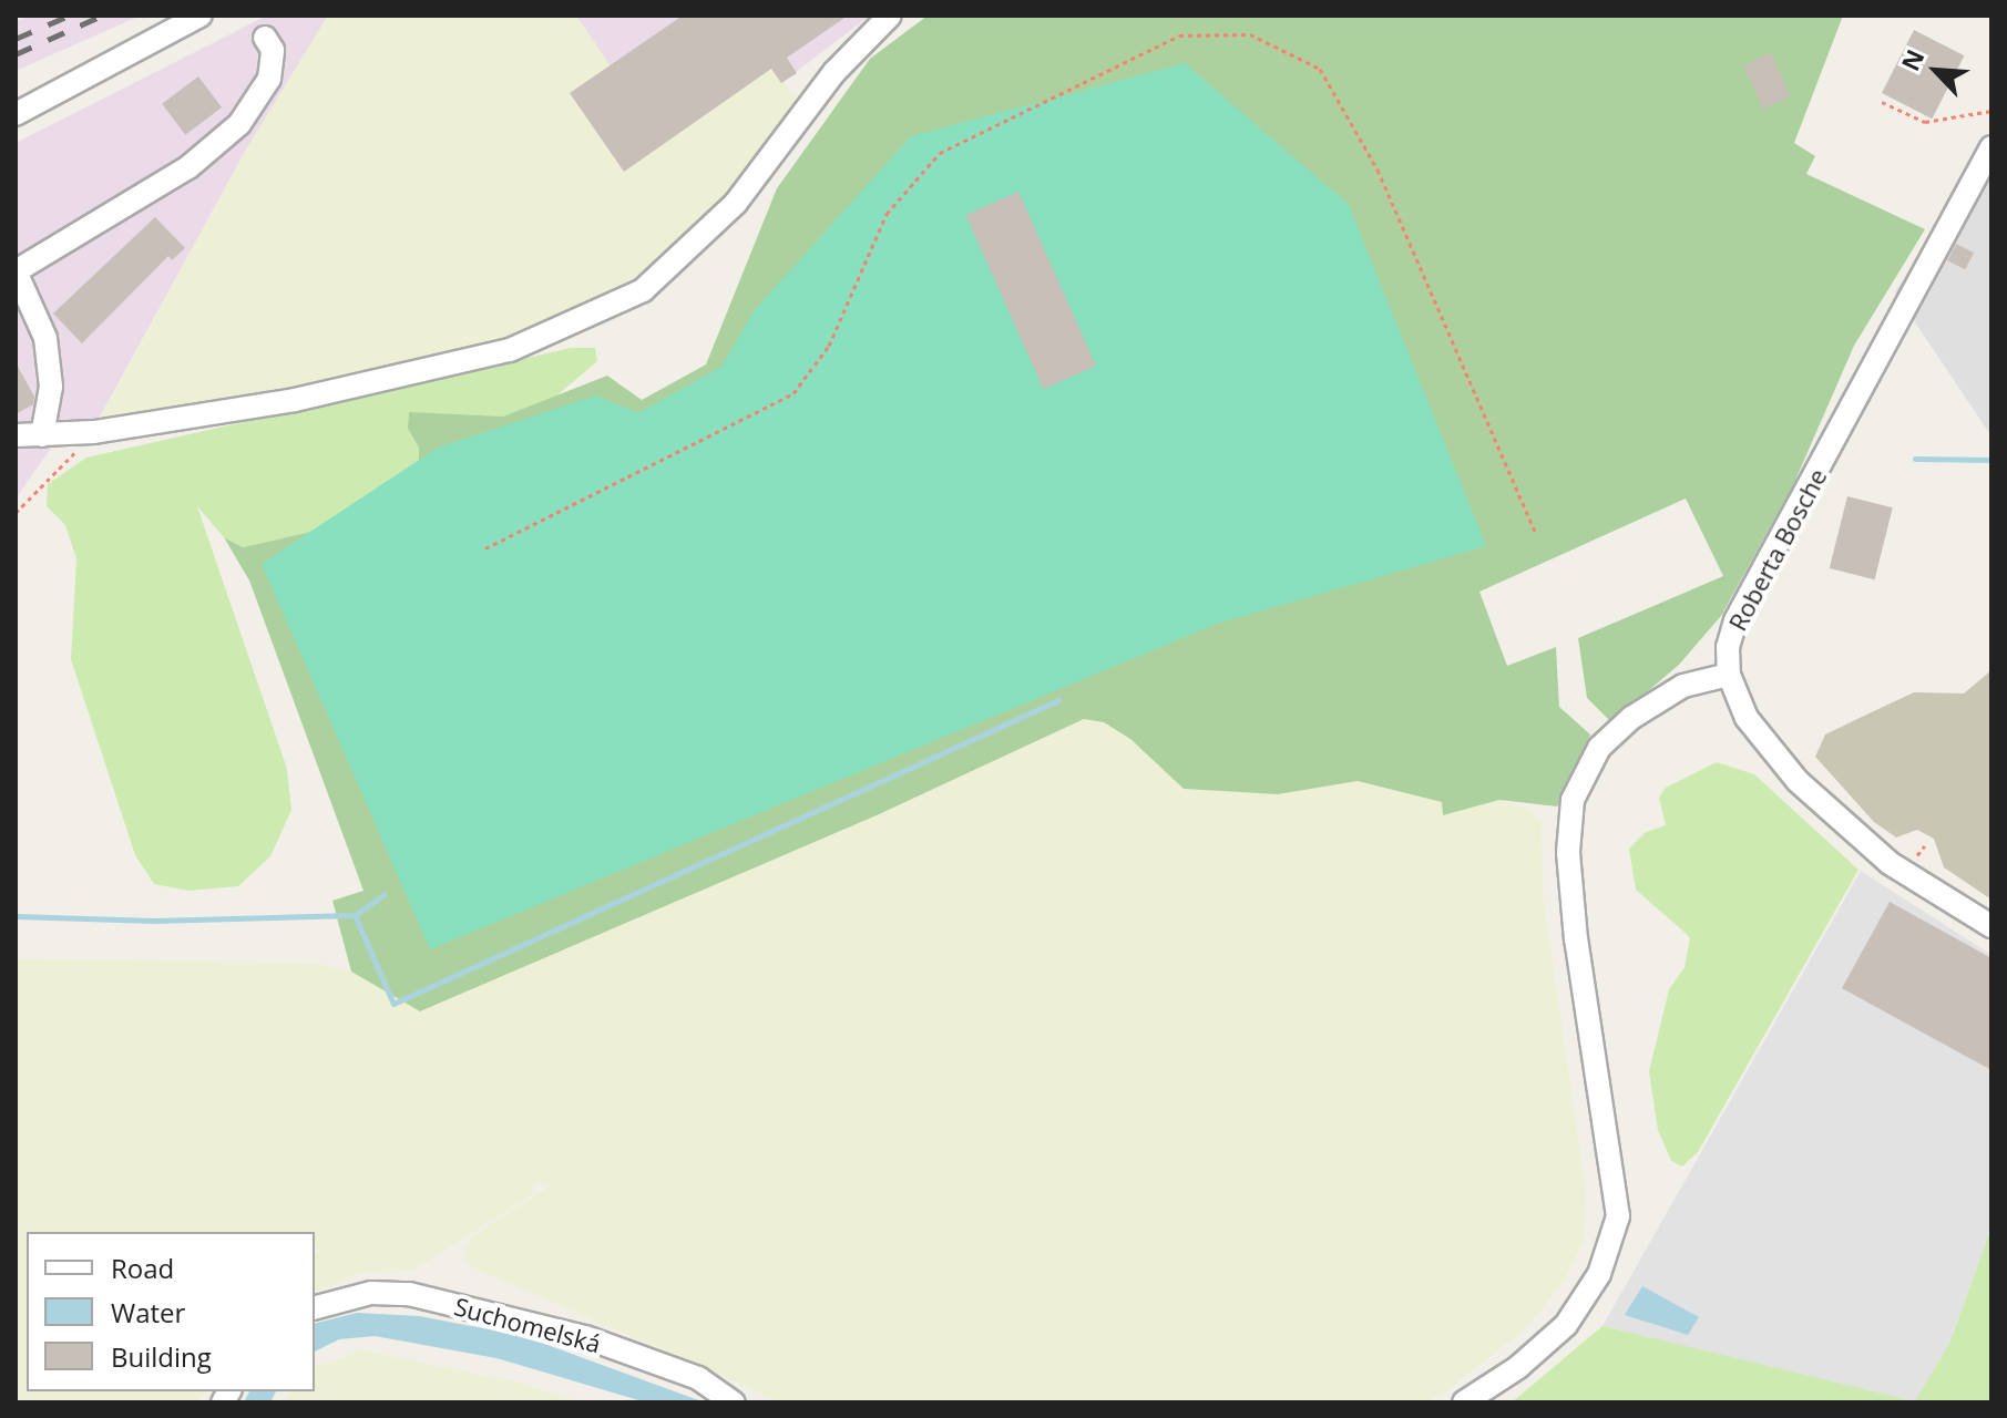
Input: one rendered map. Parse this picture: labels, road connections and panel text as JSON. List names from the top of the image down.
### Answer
{
  "streets": {
    "street": ["Roberta Bosche", "Suchomelská"]
  },
  "legend": ["Road", "Water", "Building"],
  "north": "top left"
}
